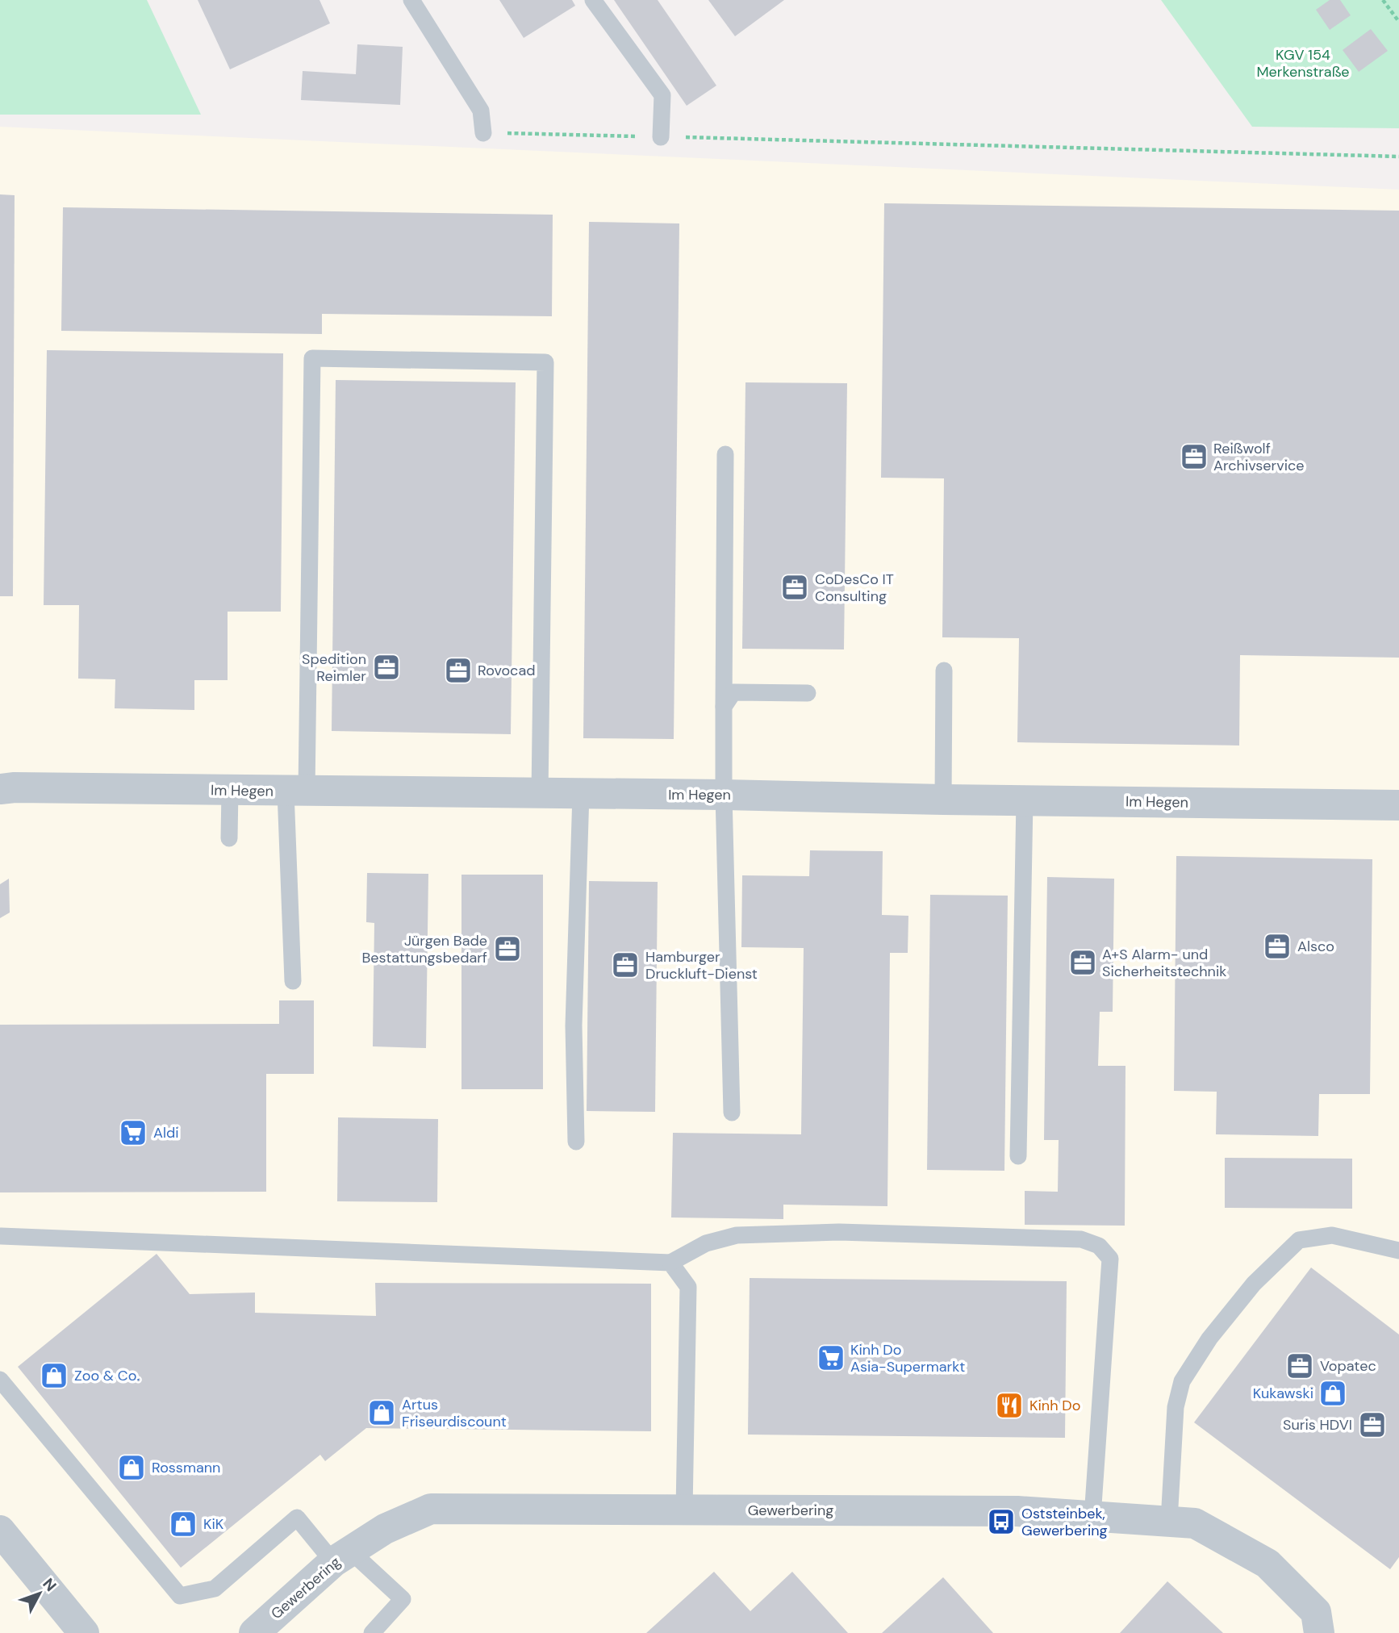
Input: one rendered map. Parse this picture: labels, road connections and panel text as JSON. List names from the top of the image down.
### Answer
{
  "streets": {
    "street": ["Im Hegen", "Gewerbering"]
  },
  "parks": ["KGV 154 Merkenstraße"],
  "places": {
    "office": [
      "Reißwolf Archivservice",
      "CoDesCo IT Consulting",
      "Spedition Reimler",
      "Rovocad",
      "Alsco",
      "Jürgen Bade Bestattungsbedarf",
      "A+S Alarm- und Sicherheitstechnik",
      "Hamburger Druckluft-Dienst",
      "Vopatec",
      "Suris HDVI"
    ],
    "supermarket": ["Aldi", "Kinh Do Asia-Supermarkt"],
    "shop": [
      "Zoo & Co.",
      "Kukawski",
      "Artus Friseurdiscount",
      "Rossmann",
      "KiK"
    ],
    "restaurant": ["Kinh Do"],
    "bus stop": ["Oststeinbek, Gewerbering"]
  },
  "north": "top right"
}
